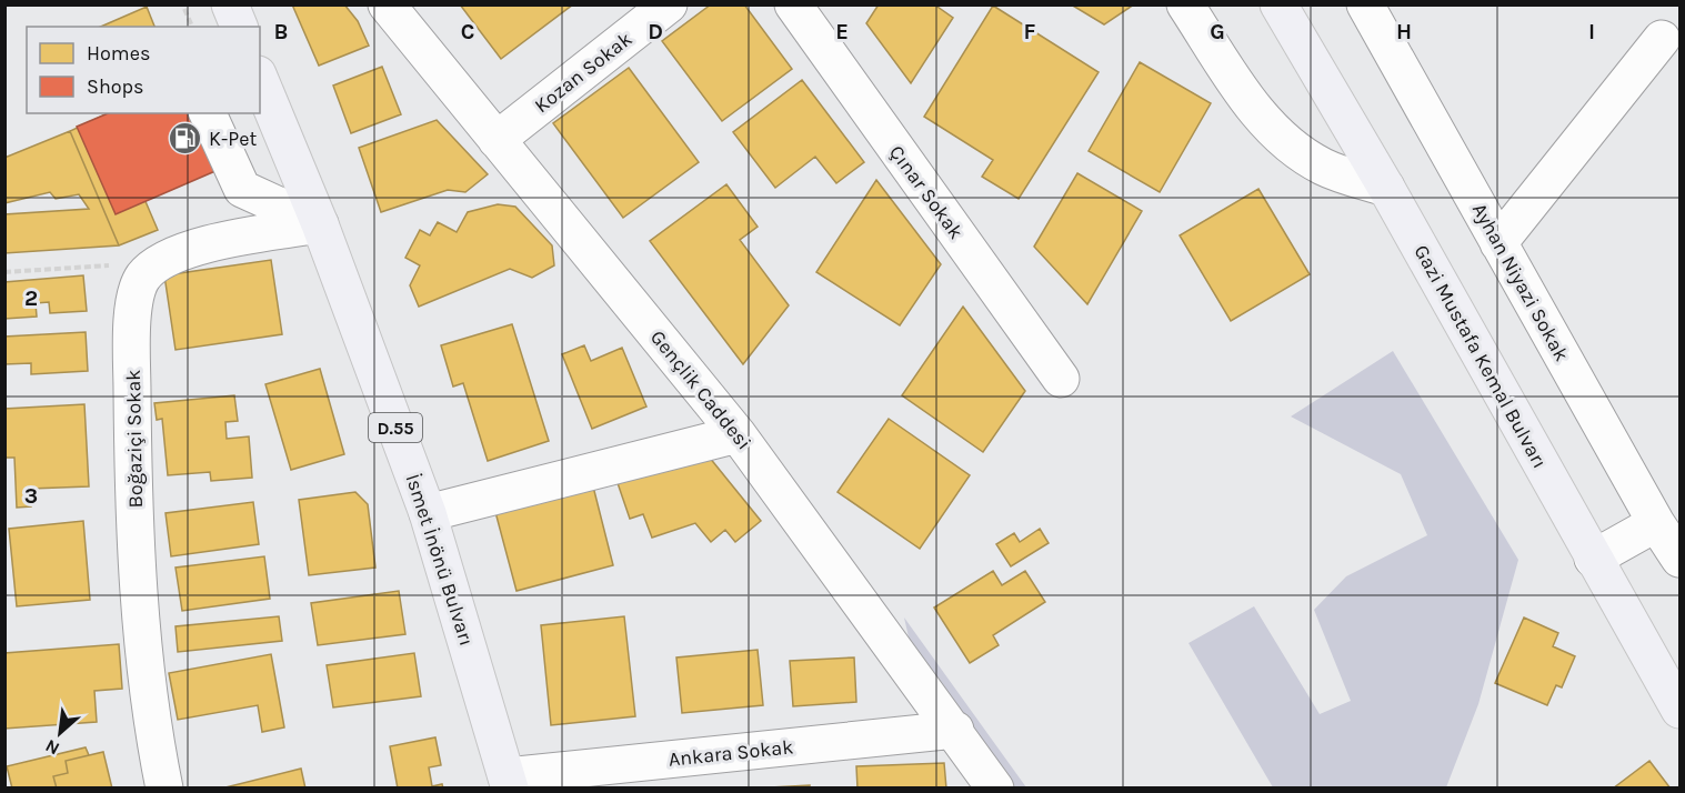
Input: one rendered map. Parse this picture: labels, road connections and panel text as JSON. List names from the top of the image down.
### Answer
{
  "streets": {
    "main road": ["Gazi Mustafa Kemal Bulvarı", "D.55", "İsmet İnönü Bulvarı"],
    "street": [
      "Kozan Sokak",
      "Çınar Sokak",
      "Ayhan Niyazi Sokak",
      "Gençlik Caddesi",
      "Boğaziçi Sokak",
      "Ankara Sokak"
    ]
  },
  "crossings": [
    ["Kozan Sokak", "Gençlik Caddesi"],
    ["Gençlik Caddesi", "Ankara Sokak"],
    ["İsmet İnönü Bulvarı", "Ankara Sokak"]
  ],
  "places": {
    "fuel station": ["K-Pet"]
  },
  "legend": ["Homes", "Shops"],
  "north": "bottom left",
  "grid": {
    "columns": [
      "B",
      "C",
      "D",
      "E",
      "F",
      "G",
      "H",
      "I"
    ],
    "rows": ["2", "3"]
  }
}
